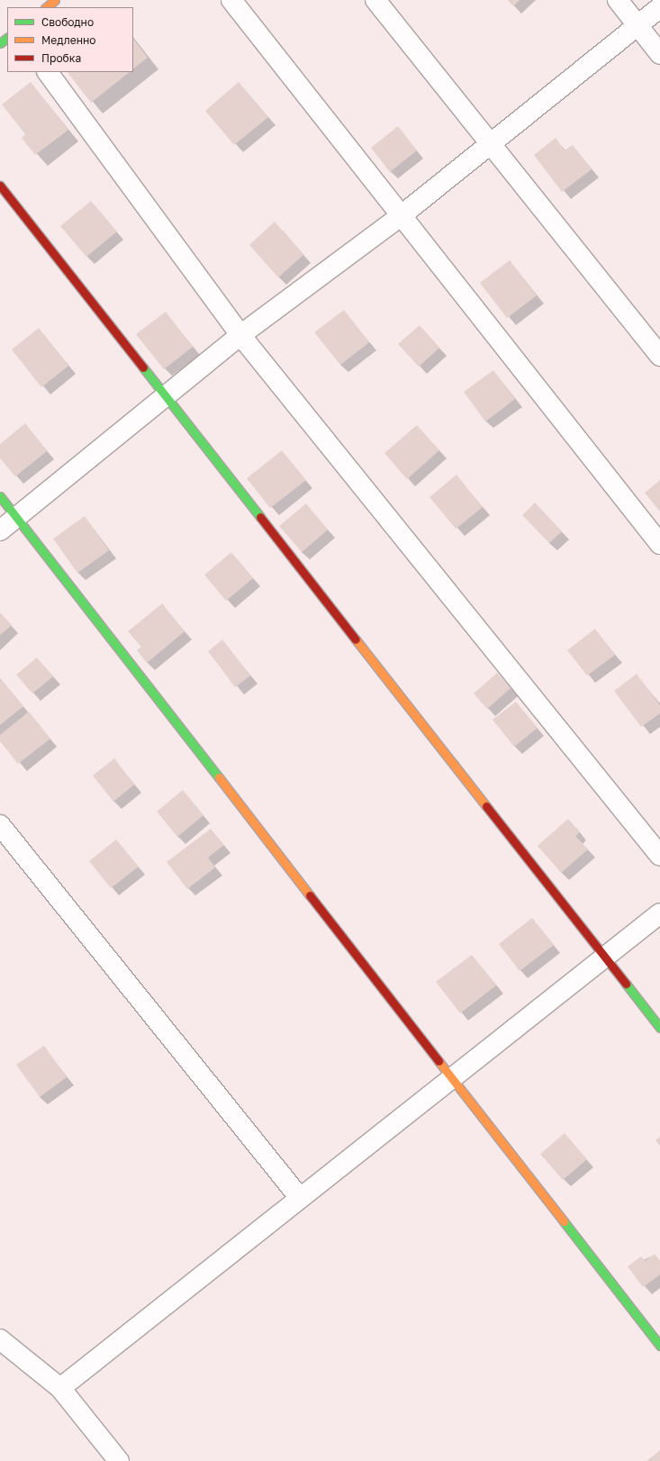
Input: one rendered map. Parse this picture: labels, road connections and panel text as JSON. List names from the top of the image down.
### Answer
{
  "legend": ["Свободно", "Медленно", "Пробка"]
}
